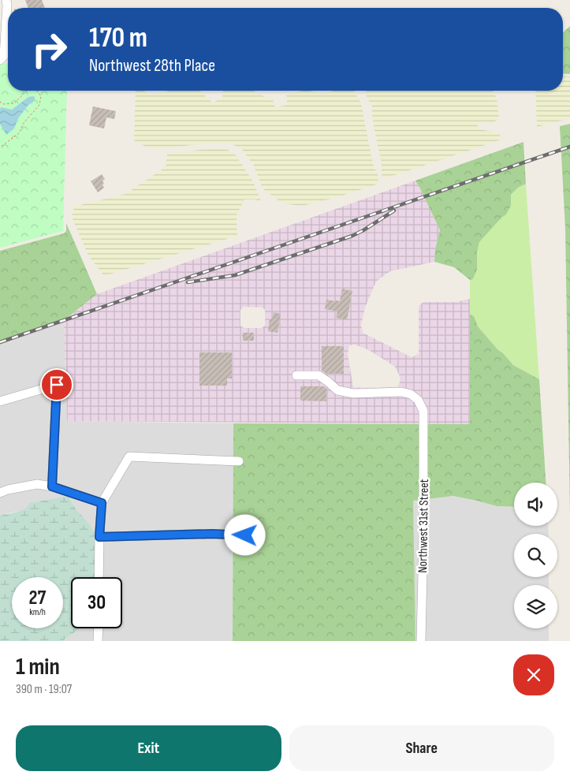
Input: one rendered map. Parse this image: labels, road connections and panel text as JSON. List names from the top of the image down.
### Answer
{
  "streets": {
    "street": ["Northwest 31st Street"]
  },
  "page": {
    "turn": ["170 m", "Northwest 28th Place"],
    "speed": "27 km/h",
    "limit": "30",
    "heading": ["1 min", "390 m · 19:07"],
    "buttons": ["Exit", "Share"]
  }
}
